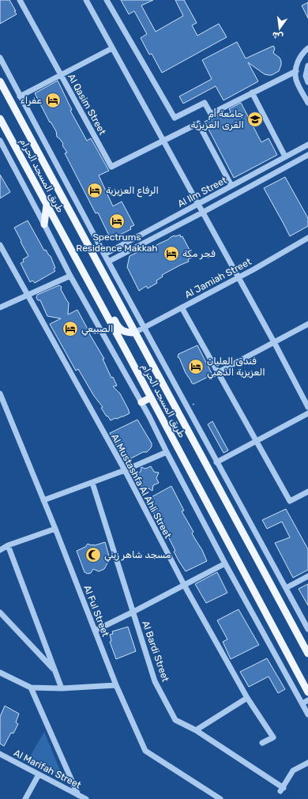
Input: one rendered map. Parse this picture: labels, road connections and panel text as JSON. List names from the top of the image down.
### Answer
{
  "streets": {
    "main road": ["طريق المسجد الحرام"],
    "street": [
      "Al Qasim Street",
      "Al Ilm Street",
      "Al Jamiah Street",
      "Al Mustashfa Al Ahli Street",
      "Al Ful Street",
      "Al Bardi Street",
      "Al Marifah Street"
    ]
  },
  "crossings": [
    ["طريق المسجد الحرام", "Al Jamiah Street"]
  ],
  "places": {
    "hotel": [
      "عفراء",
      "الرفاع العزيزية",
      "Spectrums Residence Makkah",
      "فجر مكة",
      "الصبيعي",
      "فندق العليان العزيزية الذهبي"
    ],
    "school or university": ["جامعة أم القرى العزيزية"],
    "mosque": ["مسجد شاهر زيني"]
  },
  "north": "bottom"
}
